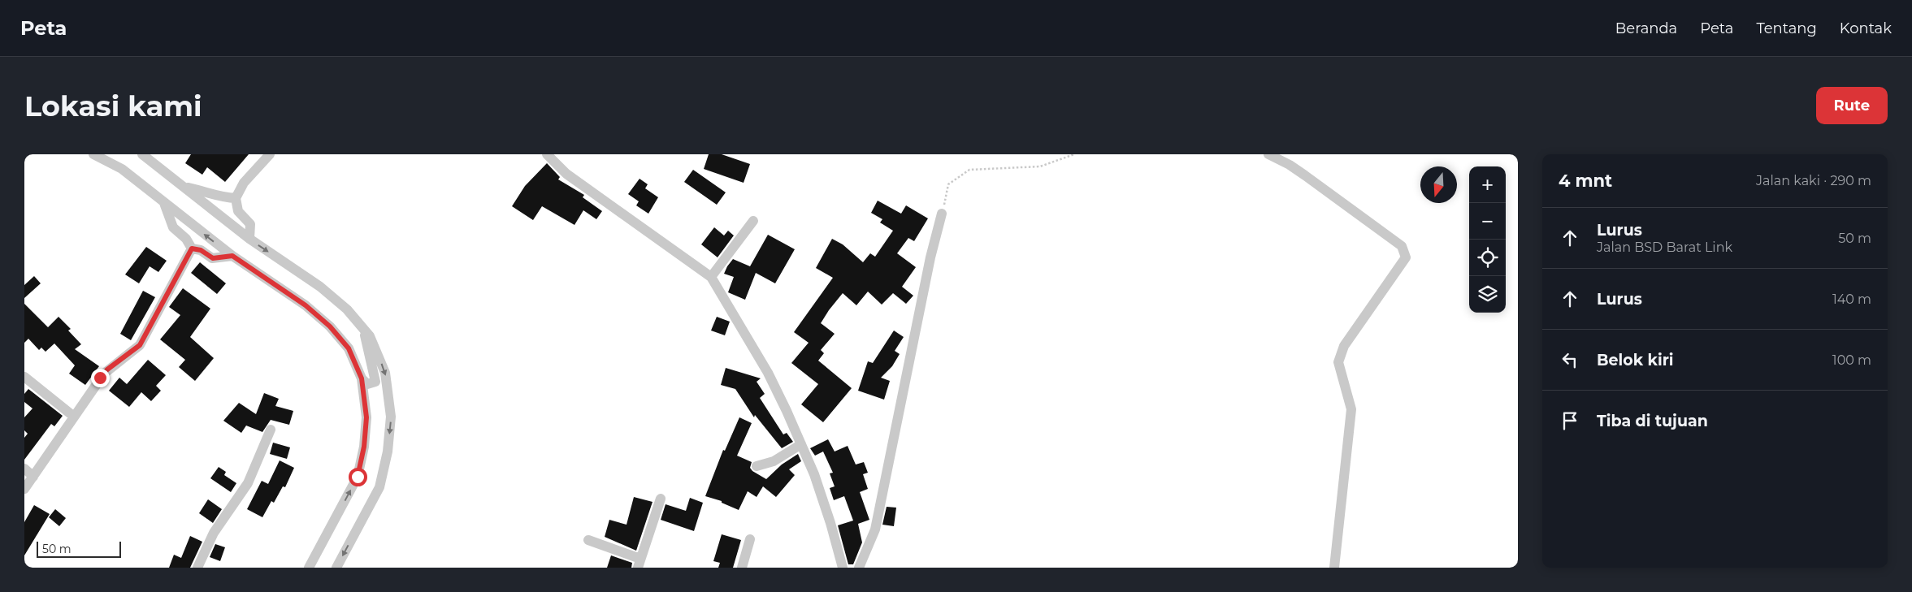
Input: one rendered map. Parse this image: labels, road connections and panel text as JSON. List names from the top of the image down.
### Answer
{
  "scale_bar": "50 m",
  "north": "bottom",
  "page": {
    "header": "Peta",
    "nav": [
      "Beranda",
      "Peta",
      "Tentang",
      "Kontak"
    ],
    "buttons": "Rute",
    "title": "Lokasi kami",
    "heading": ["4 mnt", "Jalan kaki · 290 m"],
    "map_buttons": ["+", "−"],
    "list": [
      ["Lurus", "Jalan BSD Barat Link", "50 m"],
      ["Lurus", "140 m"],
      ["Belok kiri", "100 m"],
      "Tiba di tujuan"
    ],
    "scale": "50 m"
  }
}
